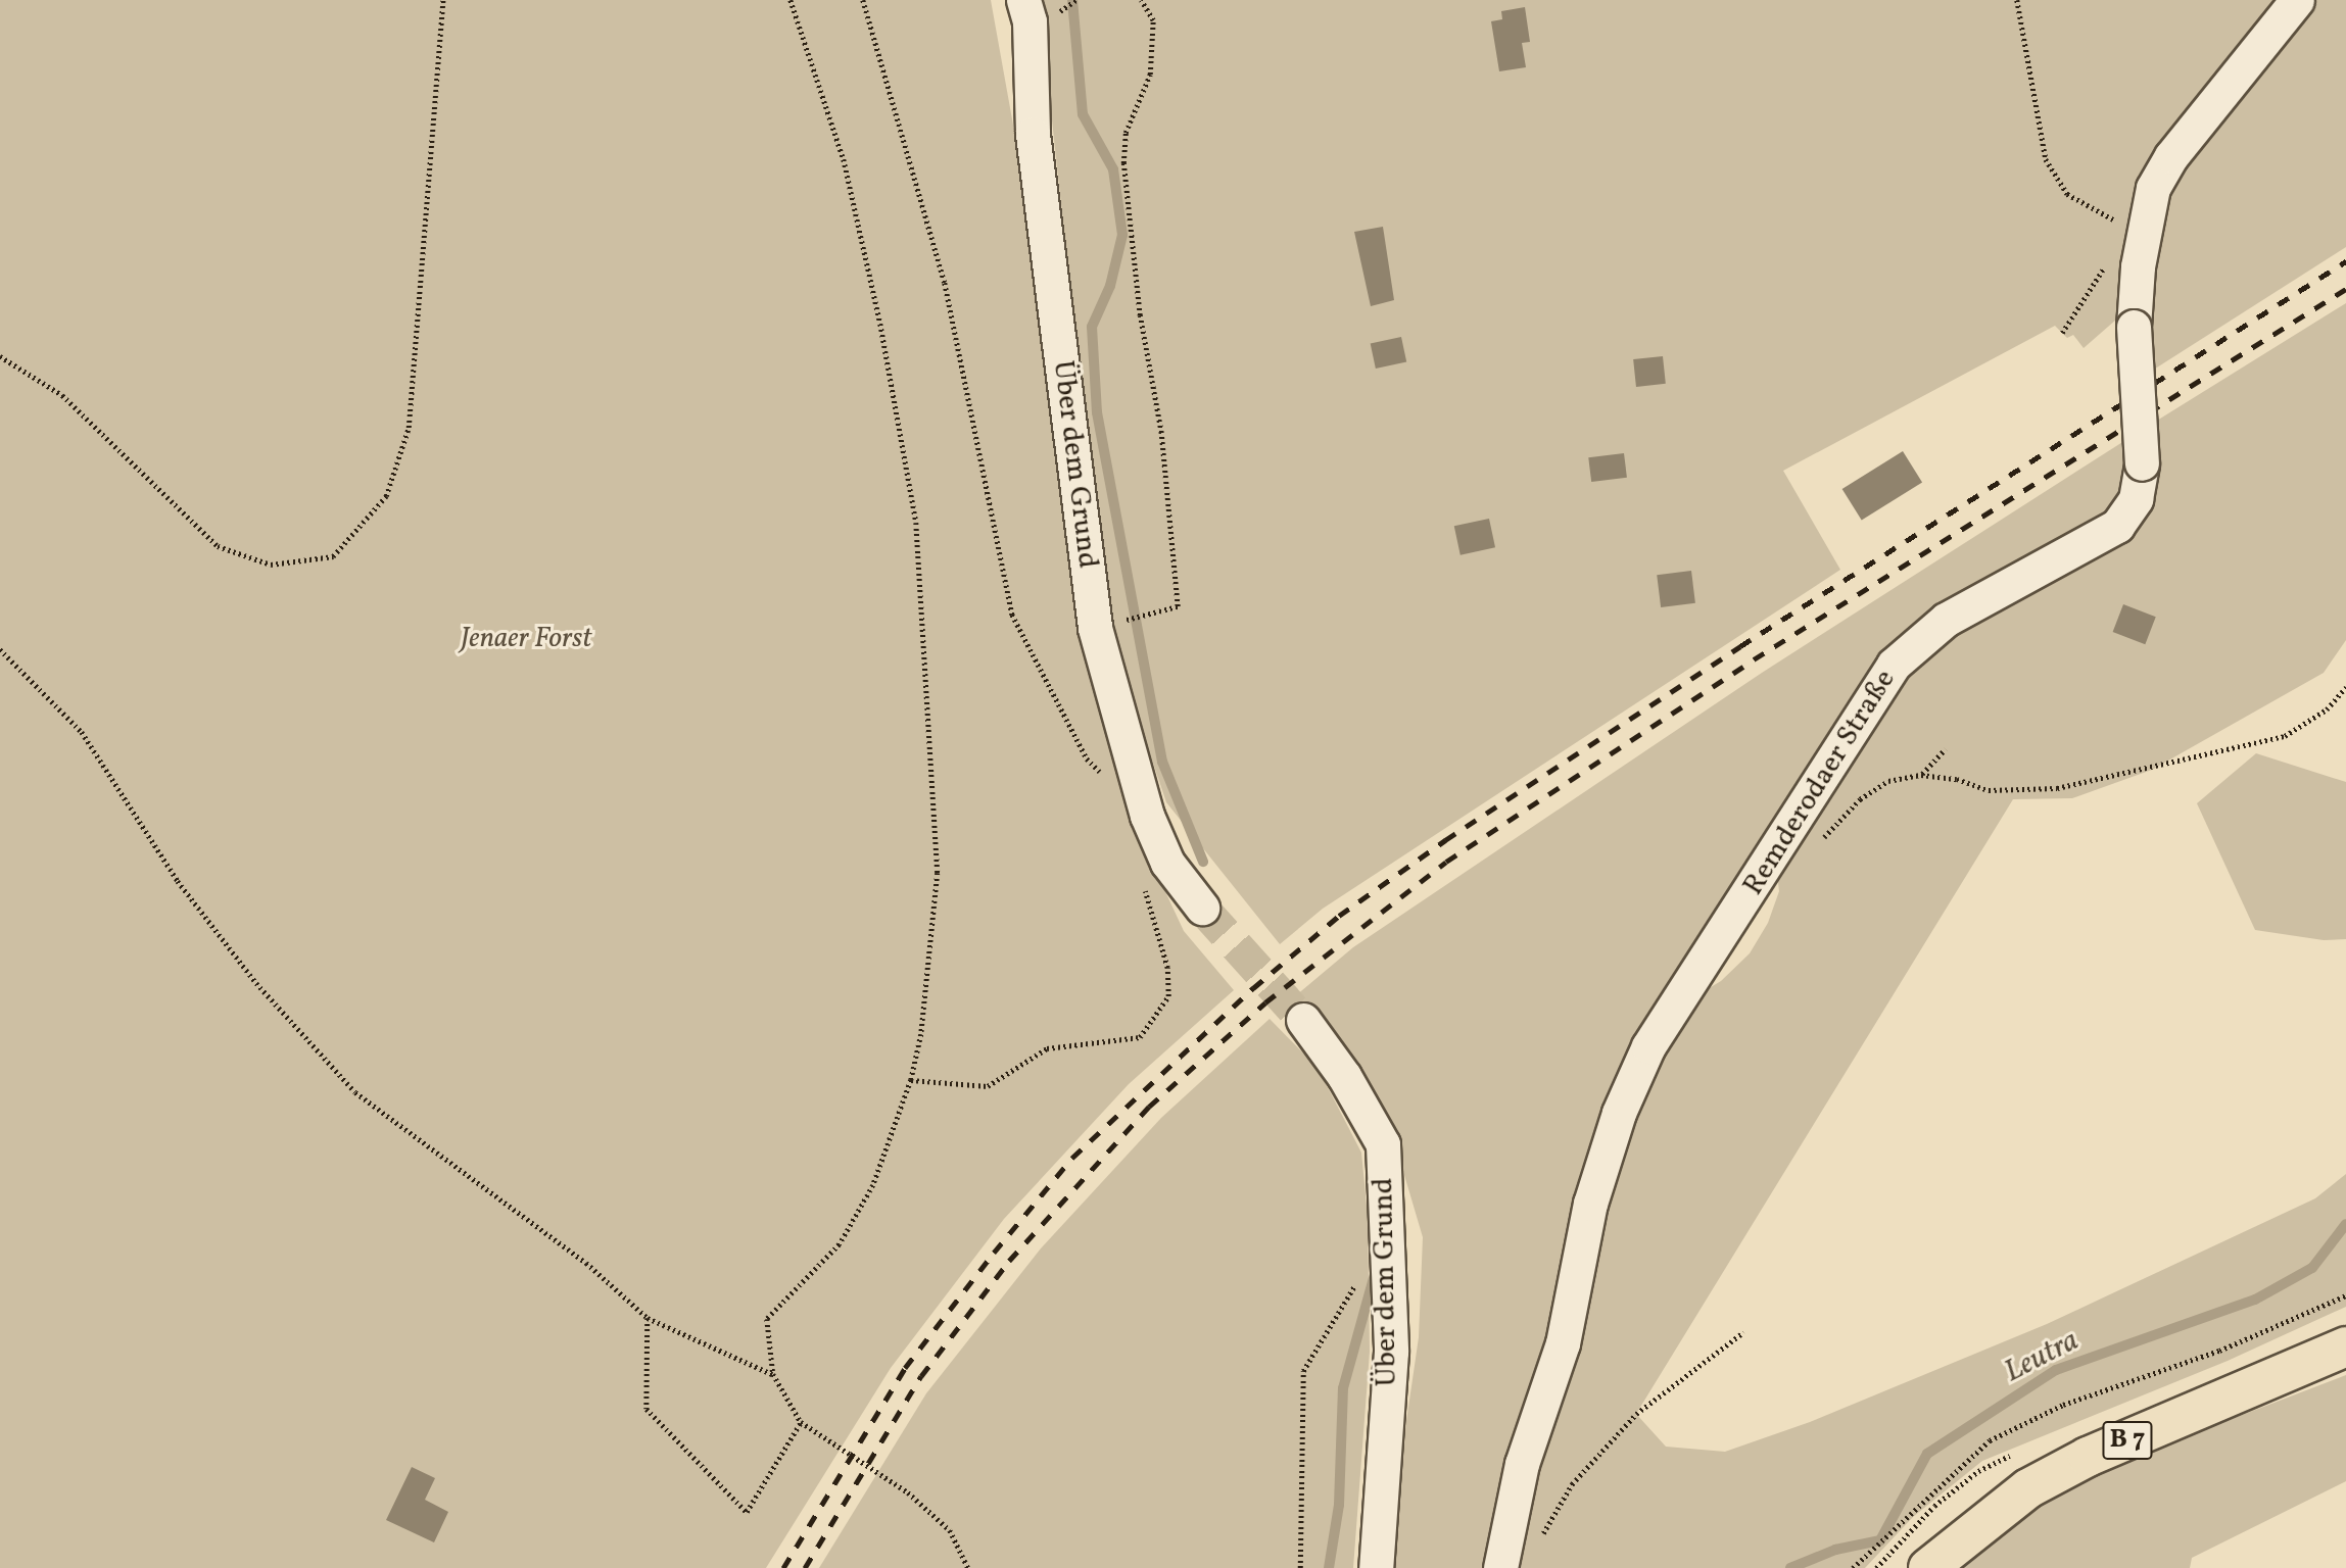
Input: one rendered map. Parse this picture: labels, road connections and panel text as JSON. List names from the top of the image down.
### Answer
{
  "streets": {
    "main road": ["B 7"],
    "street": ["Über dem Grund", "Remderodaer Straße"]
  },
  "water": ["Leutra"],
  "parks": ["Jenaer Forst"]
}
